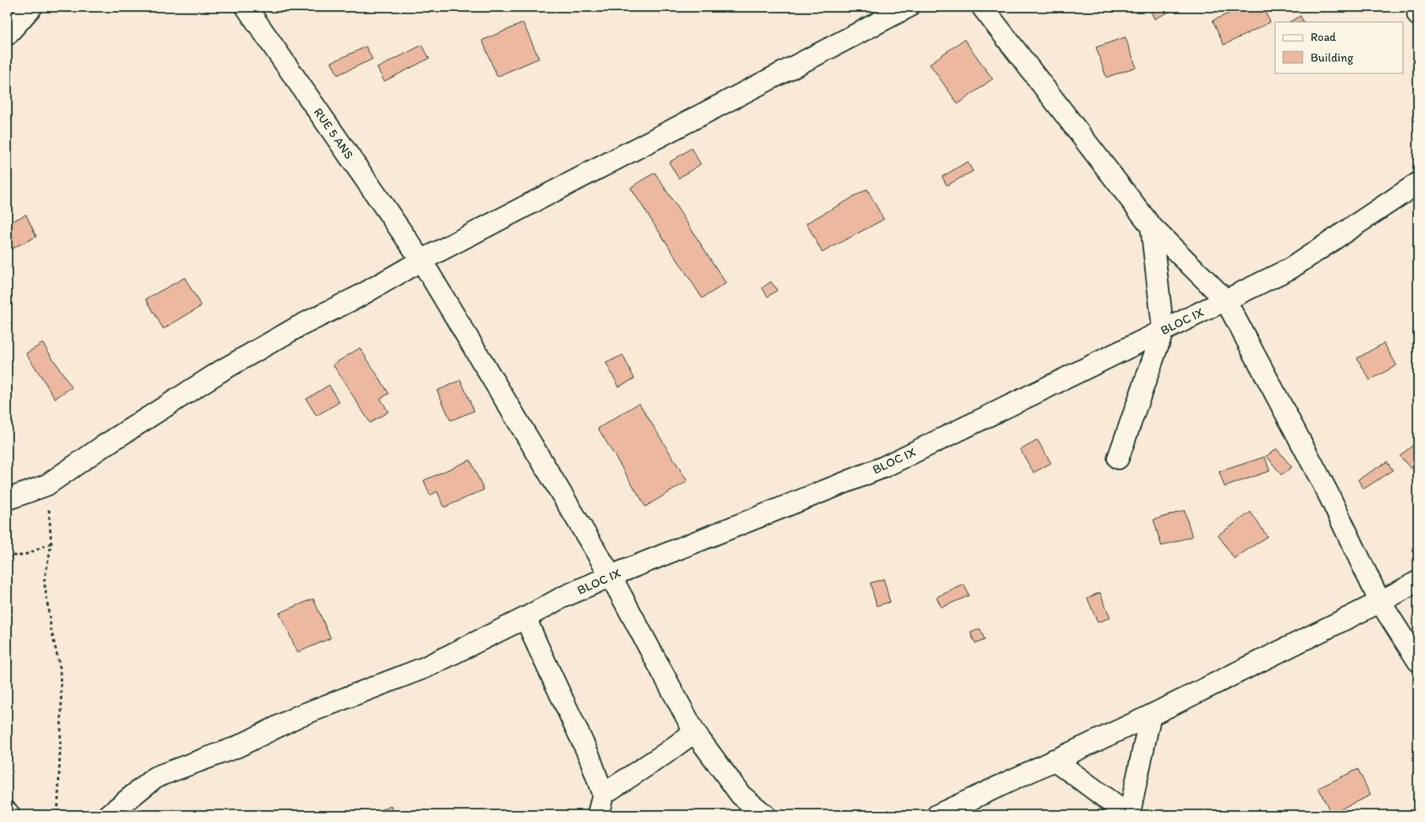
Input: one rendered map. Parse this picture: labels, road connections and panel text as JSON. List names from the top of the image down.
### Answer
{
  "streets": {
    "street": ["RUE 5 ANS", "BLOC IX"]
  },
  "crossings": [
    ["RUE 5 ANS", "BLOC IX"]
  ],
  "legend": ["Road", "Building"]
}
